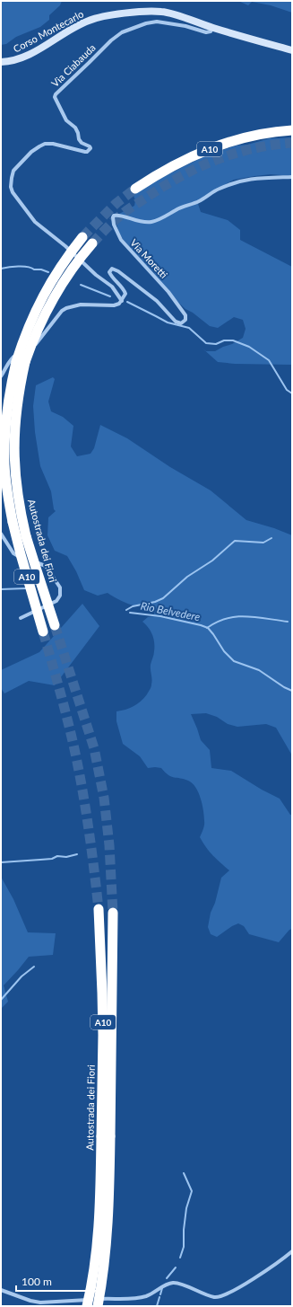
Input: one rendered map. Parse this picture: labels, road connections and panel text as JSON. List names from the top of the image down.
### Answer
{
  "streets": {
    "highway": ["A10", "Autostrada dei Fiori"],
    "main road": ["Corso Montecarlo"],
    "street": ["Via Ciabauda", "Via Moretti"]
  },
  "crossings": [
    ["Corso Montecarlo", "Via Ciabauda"],
    ["Via Ciabauda", "Via Moretti"]
  ],
  "water": ["Rio Belvedere"],
  "scale_bar": "100 m"
}
